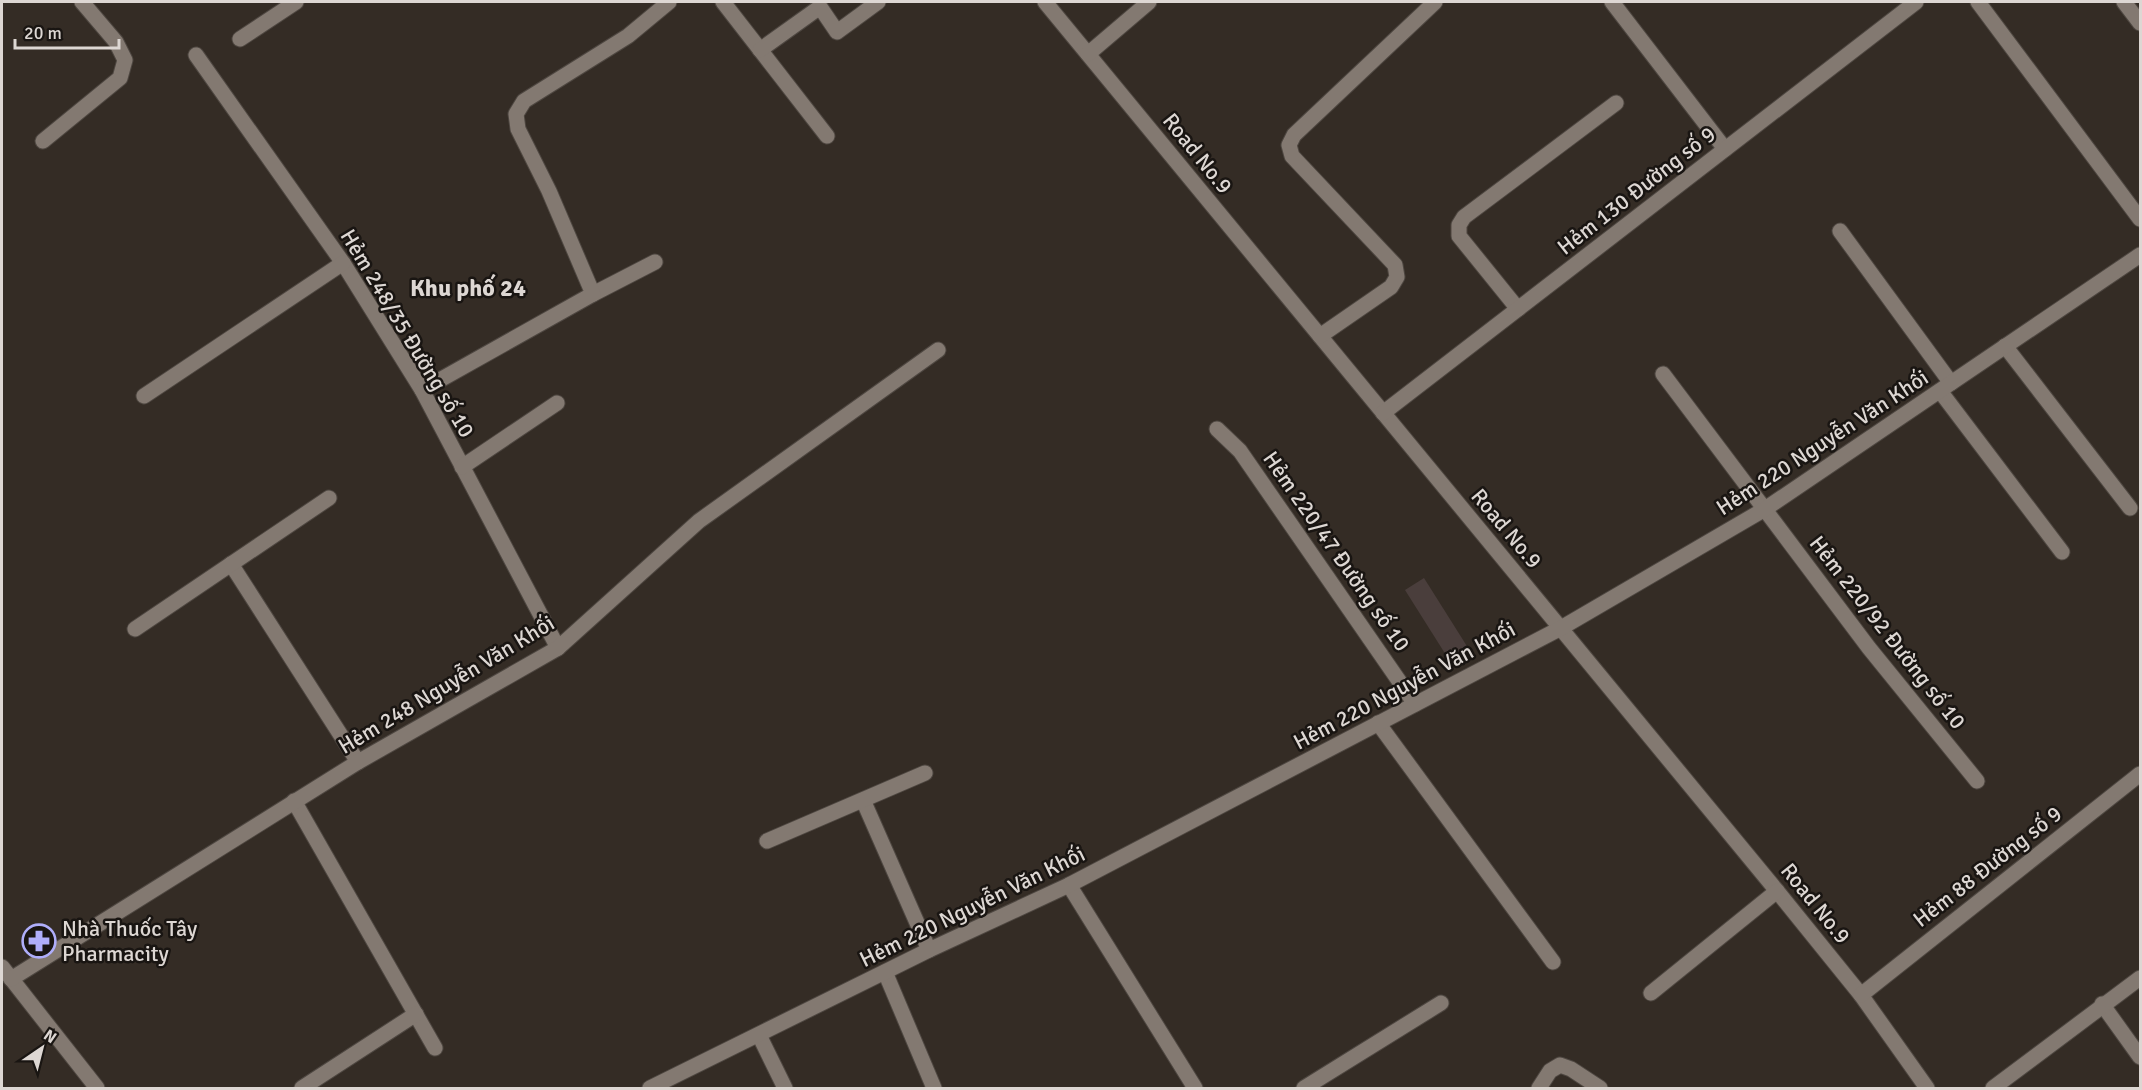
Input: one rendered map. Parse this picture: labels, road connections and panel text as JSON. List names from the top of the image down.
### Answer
{
  "streets": {
    "street": [
      "Road No.9",
      "Hẻm 130 Đường số 9",
      "Hẻm 248/35 Đường số 10",
      "Hẻm 220 Nguyễn Văn Khối",
      "Hẻm 220/47 Đường số 10",
      "Hẻm 220/92 Đường số 10",
      "Hẻm 248 Nguyễn Văn Khối",
      "Hẻm 88 Đường số 9"
    ]
  },
  "crossings": [
    ["Road No.9", "Hẻm 130 Đường số 9"],
    ["Road No.9", "Hẻm 220 Nguyễn Văn Khối"],
    ["Road No.9", "Hẻm 88 Đường số 9"],
    ["Hẻm 248/35 Đường số 10", "Hẻm 248 Nguyễn Văn Khối"],
    ["Hẻm 220 Nguyễn Văn Khối", "Hẻm 220/47 Đường số 10"],
    ["Hẻm 220 Nguyễn Văn Khối", "Hẻm 220/92 Đường số 10"]
  ],
  "districts": ["Khu phố 24"],
  "places": {
    "pharmacy": ["Nhà Thuốc Tây Pharmacity"]
  },
  "scale_bar": "20 m",
  "north": "top right"
}
